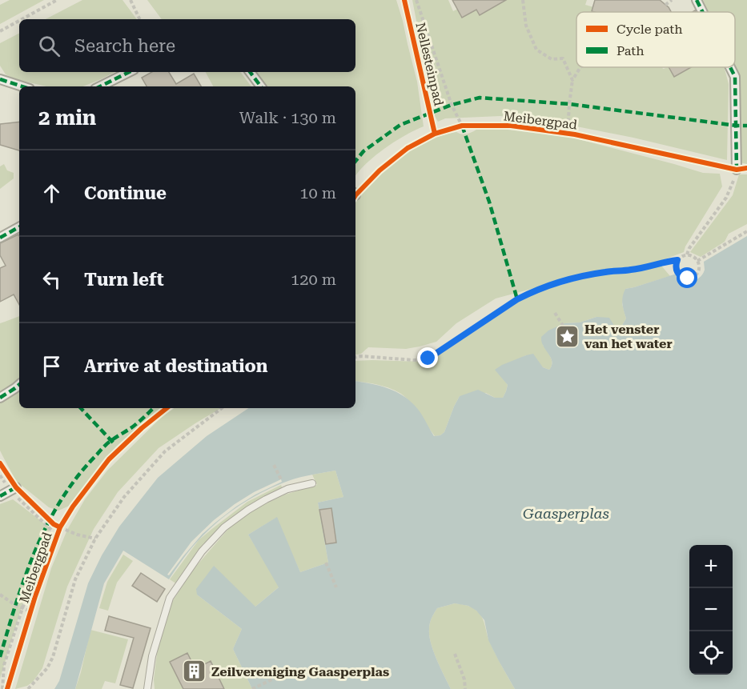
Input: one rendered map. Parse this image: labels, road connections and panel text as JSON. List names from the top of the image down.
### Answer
{
  "streets": {
    "cycle path": ["Nellesteinpad", "Meibergpad"]
  },
  "water": ["Gaasperplas"],
  "places": {
    "place": ["Het venster van het water"],
    "building": ["Zeilvereniging Gaasperplas"]
  },
  "legend": ["Cycle path", "Path"],
  "page": {
    "search": "Search here",
    "heading": ["2 min", "Walk · 130 m"],
    "list": [
      ["Continue", "10 m"],
      ["Turn left", "120 m"],
      "Arrive at destination"
    ],
    "map_buttons": ["+", "−"]
  }
}
